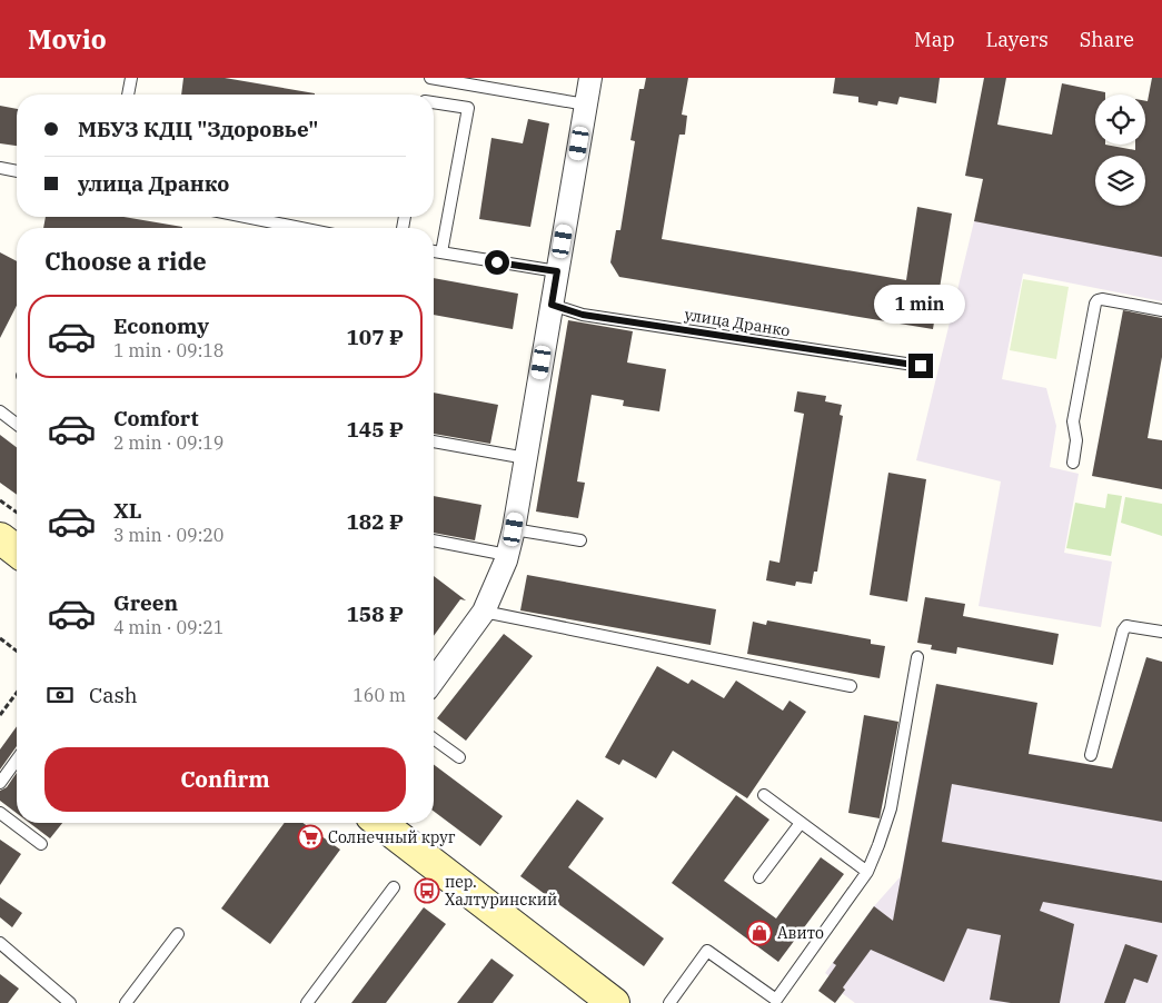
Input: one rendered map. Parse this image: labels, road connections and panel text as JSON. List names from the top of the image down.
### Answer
{
  "streets": {
    "lane": ["улица Дранко"]
  },
  "places": {
    "supermarket": ["Солнечный круг"],
    "bus stop": ["пер. Халтуринский"],
    "shop": ["Авито"]
  },
  "page": {
    "header": "Movio",
    "nav": ["Map", "Layers", "Share"],
    "banner": ["МБУЗ КДЦ \"Здоровье\"", "улица Дранко"],
    "heading": "Choose a ride",
    "bubble": "1 min",
    "list": [
      {
        "name": "Economy",
        "note": "1 min · 09:18",
        "value": "107 ₽"
      },
      {
        "name": "Comfort",
        "note": "2 min · 09:19",
        "value": "145 ₽"
      },
      {
        "name": "XL",
        "note": "3 min · 09:20",
        "value": "182 ₽"
      },
      {
        "name": "Green",
        "note": "4 min · 09:21",
        "value": "158 ₽"
      }
    ],
    "pay": ["Cash", "160 m"],
    "buttons": "Confirm"
  }
}
